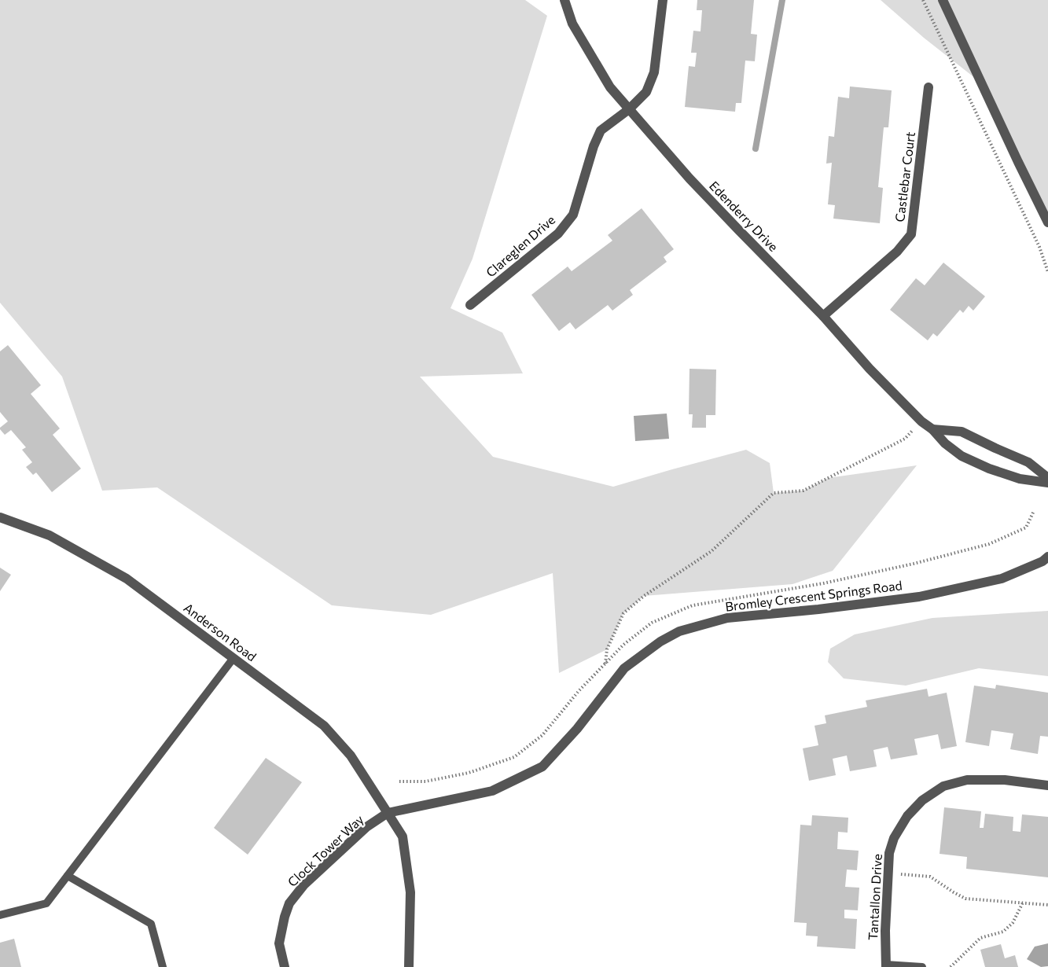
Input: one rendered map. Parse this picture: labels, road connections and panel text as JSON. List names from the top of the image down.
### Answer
{
  "streets": {
    "street": [
      "Castlebar Court",
      "Edenderry Drive",
      "Clareglen Drive",
      "Bromley Crescent Springs Road",
      "Anderson Road",
      "Clock Tower Way",
      "Tantallon Drive"
    ]
  },
  "crossings": [
    ["Castlebar Court", "Edenderry Drive"],
    ["Edenderry Drive", "Clareglen Drive"],
    ["Bromley Crescent Springs Road", "Anderson Road"],
    ["Bromley Crescent Springs Road", "Clock Tower Way"],
    ["Anderson Road", "Clock Tower Way"]
  ]
}
